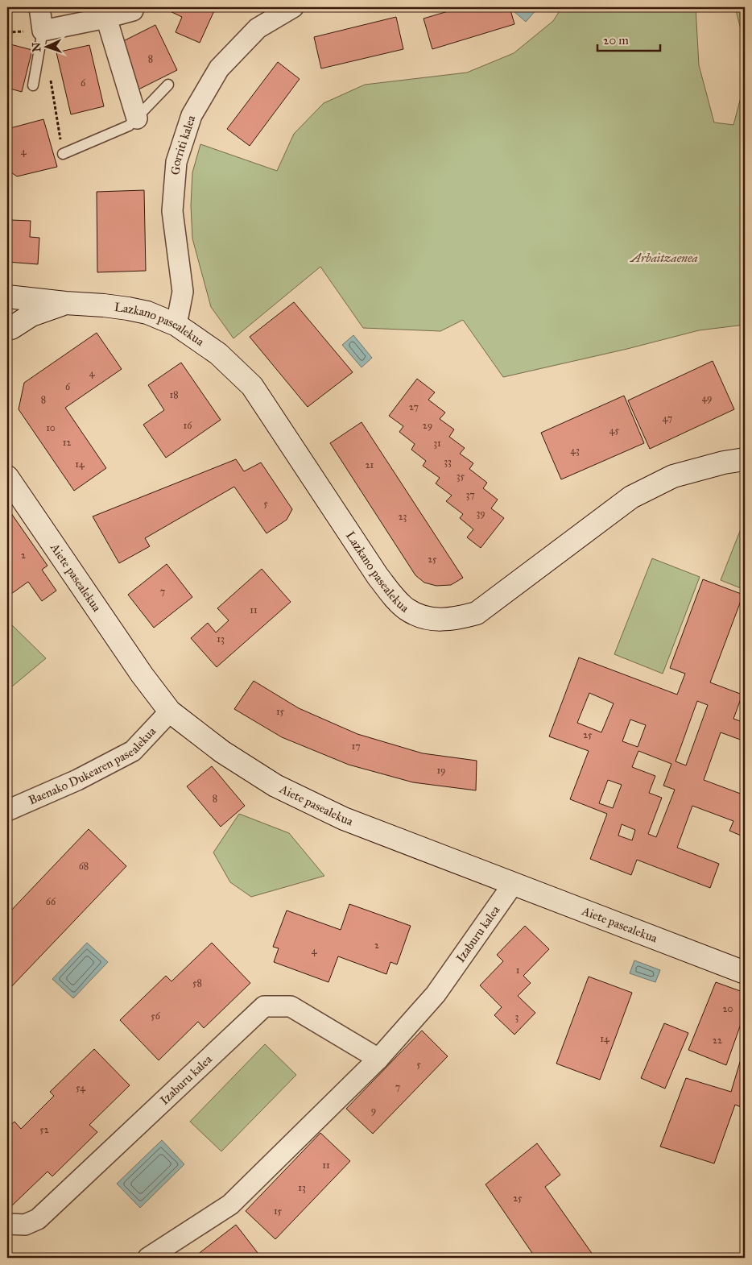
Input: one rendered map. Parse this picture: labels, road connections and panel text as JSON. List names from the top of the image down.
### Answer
{
  "streets": {
    "street": [
      "Gorriti kalea",
      "Lazkano pasealekua",
      "Aiete pasealekua",
      "Baenako Dukearen pasealekua",
      "Izaburu kalea"
    ]
  },
  "crossings": [
    ["Gorriti kalea", "Lazkano pasealekua"],
    ["Aiete pasealekua", "Baenako Dukearen pasealekua"],
    ["Aiete pasealekua", "Izaburu kalea"]
  ],
  "parks": ["Arbaitzaenea"],
  "house_numbers": [
    "8",
    "6",
    "4",
    "4",
    "6",
    "18",
    "49",
    "8",
    "27",
    "47",
    "16",
    "29",
    "10",
    "45",
    "12",
    "31",
    "43",
    "33",
    "14",
    "21",
    "35",
    "37",
    "5",
    "39",
    "23",
    "2",
    "25",
    "7",
    "11",
    "13",
    "15",
    "25",
    "17",
    "19",
    "8",
    "68",
    "66",
    "2",
    "4",
    "1",
    "58",
    "20",
    "56",
    "3",
    "14",
    "22",
    "5",
    "7",
    "54",
    "9",
    "52",
    "11",
    "13",
    "25",
    "15"
  ],
  "scale_bar": "20 m",
  "north": "left"
}
